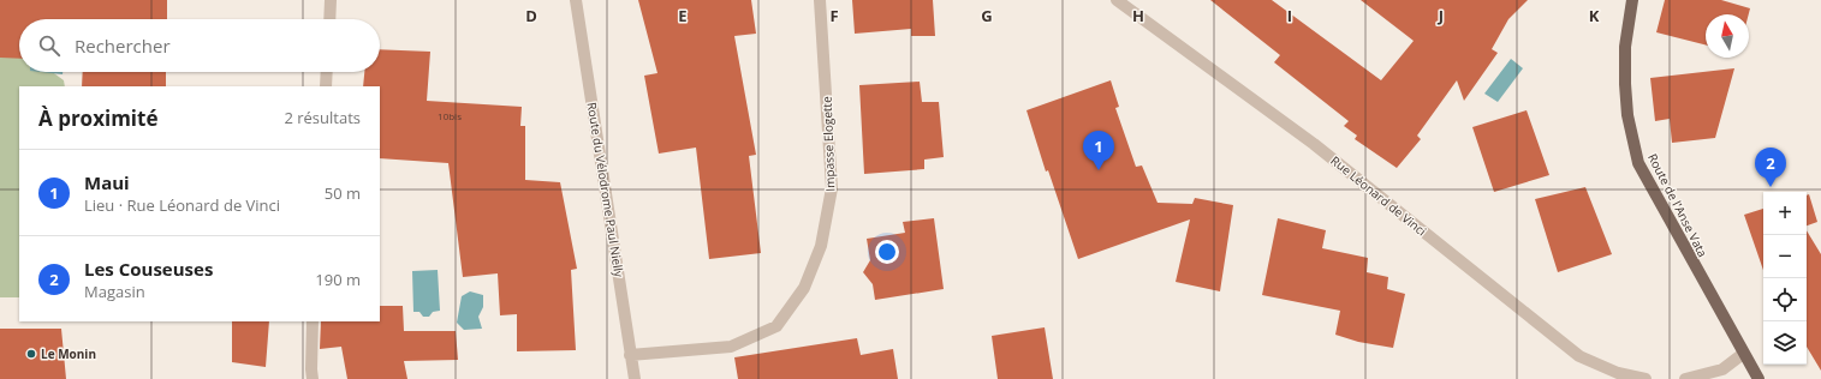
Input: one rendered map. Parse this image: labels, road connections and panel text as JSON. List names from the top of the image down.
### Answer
{
  "streets": {
    "main road": ["Route de l'Anse Vata"],
    "street": ["Impasse Elogette", "Route du Vélodrome Paul Nielly", "Rue Léonard de Vinci"]
  },
  "crossings": [
    ["Impasse Elogette", "Route du Vélodrome Paul Nielly"]
  ],
  "places": ["Le Monin"],
  "house_numbers": ["10bis"],
  "north": "top",
  "page": {
    "search": "Rechercher",
    "heading": ["À proximité", "2 résultats"],
    "pins": ["1", "2"],
    "list": [
      {
        "mark": "1",
        "name": "Maui",
        "note": "Lieu · Rue Léonard de Vinci",
        "value": "50 m"
      },
      {
        "mark": "2",
        "name": "Les Couseuses",
        "note": "Magasin",
        "value": "190 m"
      }
    ],
    "map_buttons": ["+", "−"]
  },
  "grid": {
    "columns": [
      "D",
      "E",
      "F",
      "G",
      "H",
      "I",
      "J",
      "K"
    ]
  }
}
